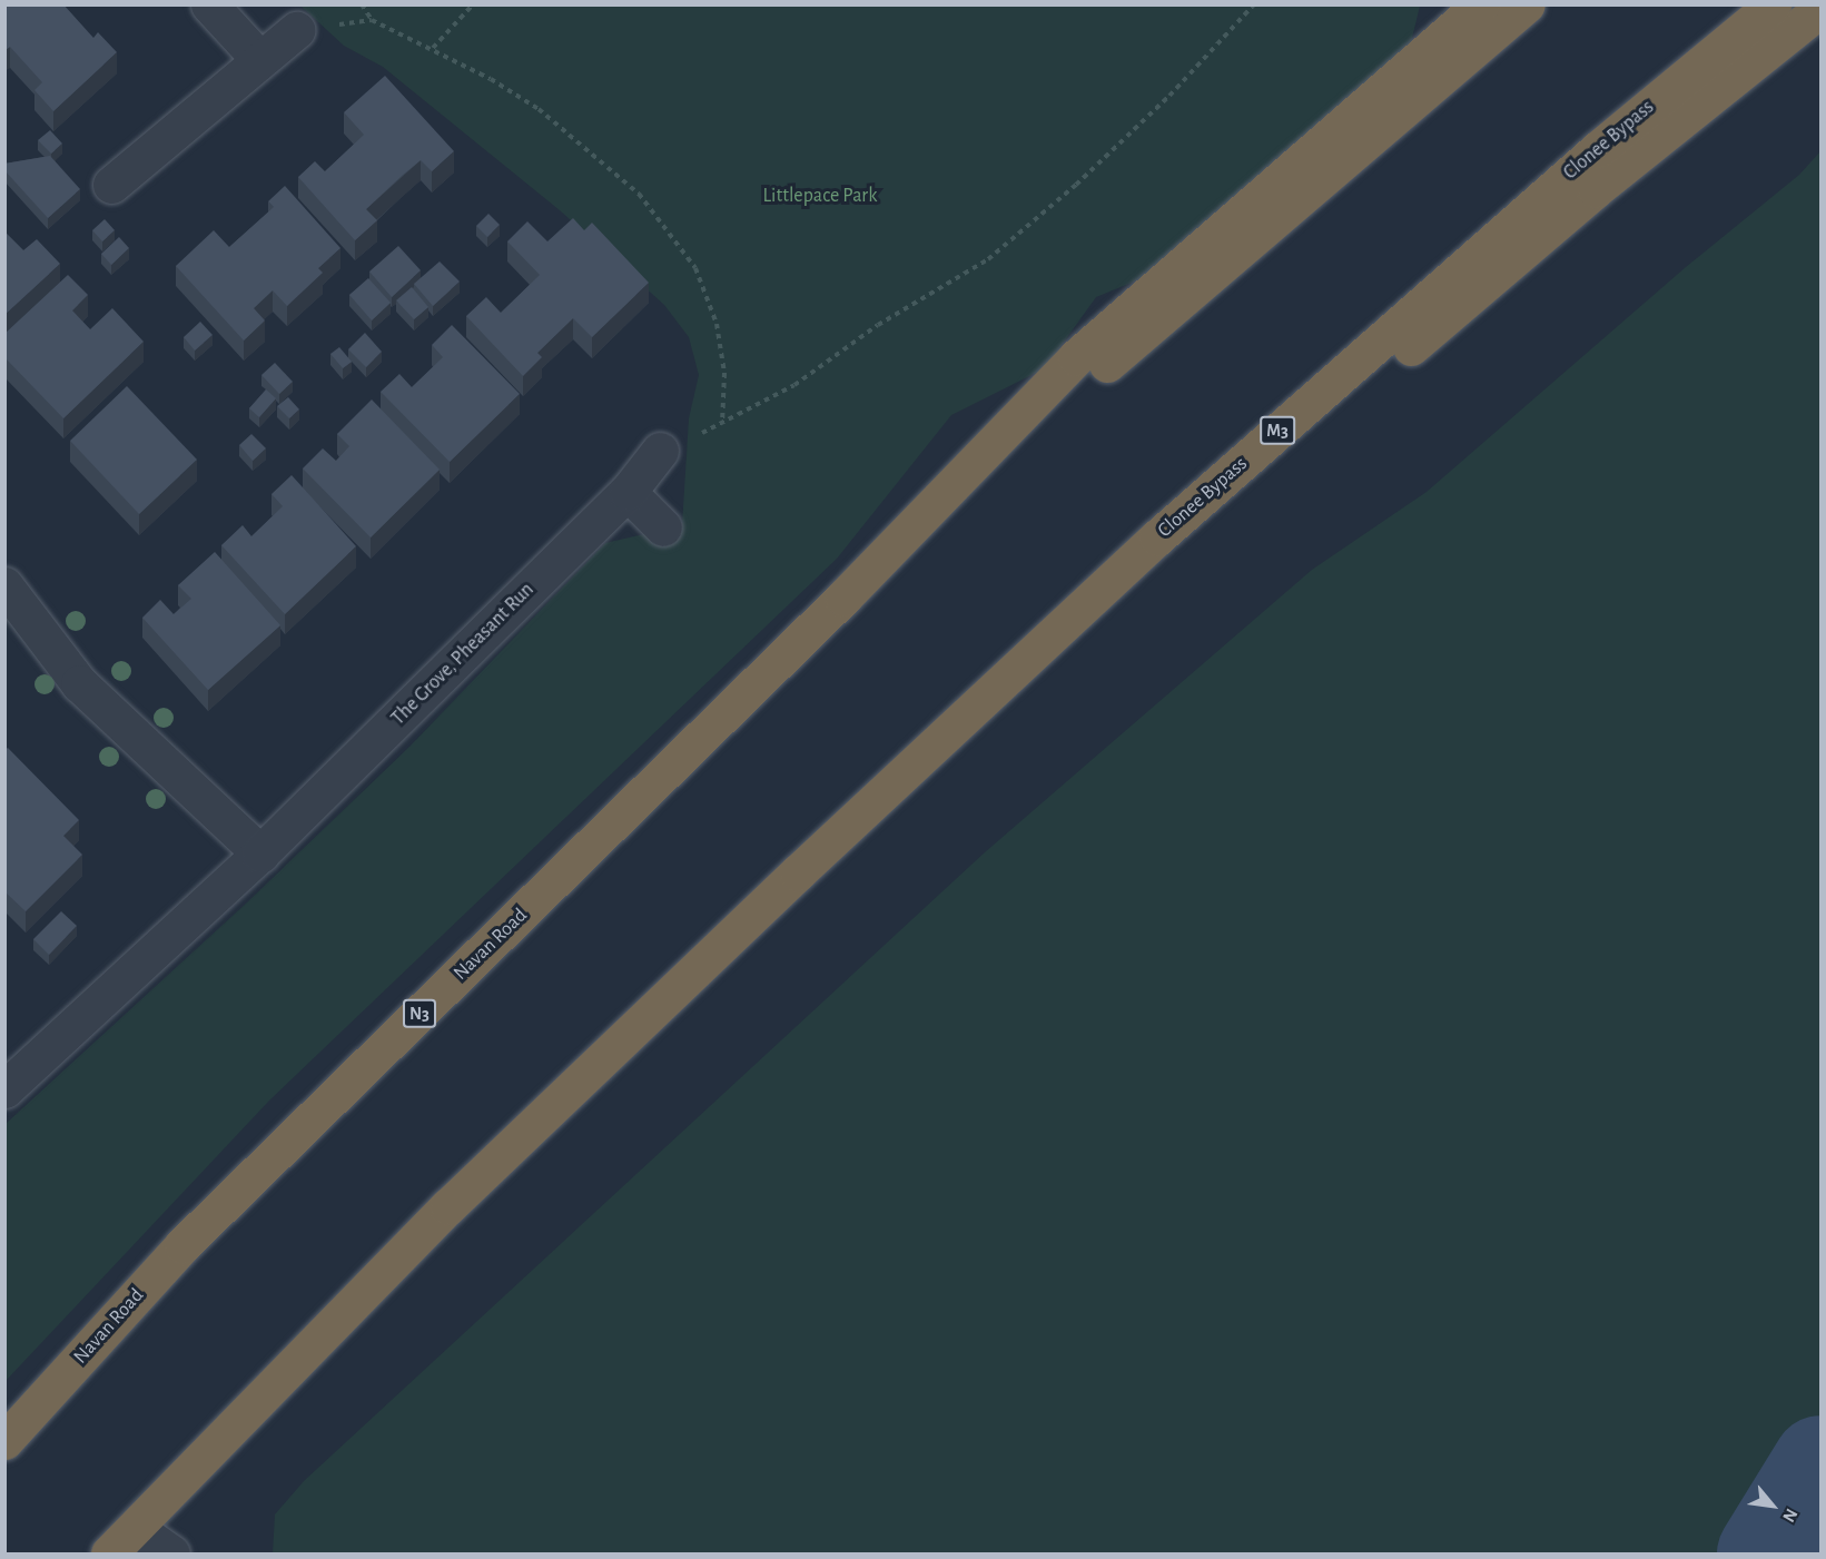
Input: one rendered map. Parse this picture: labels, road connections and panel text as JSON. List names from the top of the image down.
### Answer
{
  "streets": {
    "highway": [
      "Clonee Bypass",
      "M3",
      "Navan Road",
      "N3"
    ],
    "street": ["The Grove, Pheasant Run"]
  },
  "parks": ["Littlepace Park"],
  "north": "bottom right"
}
